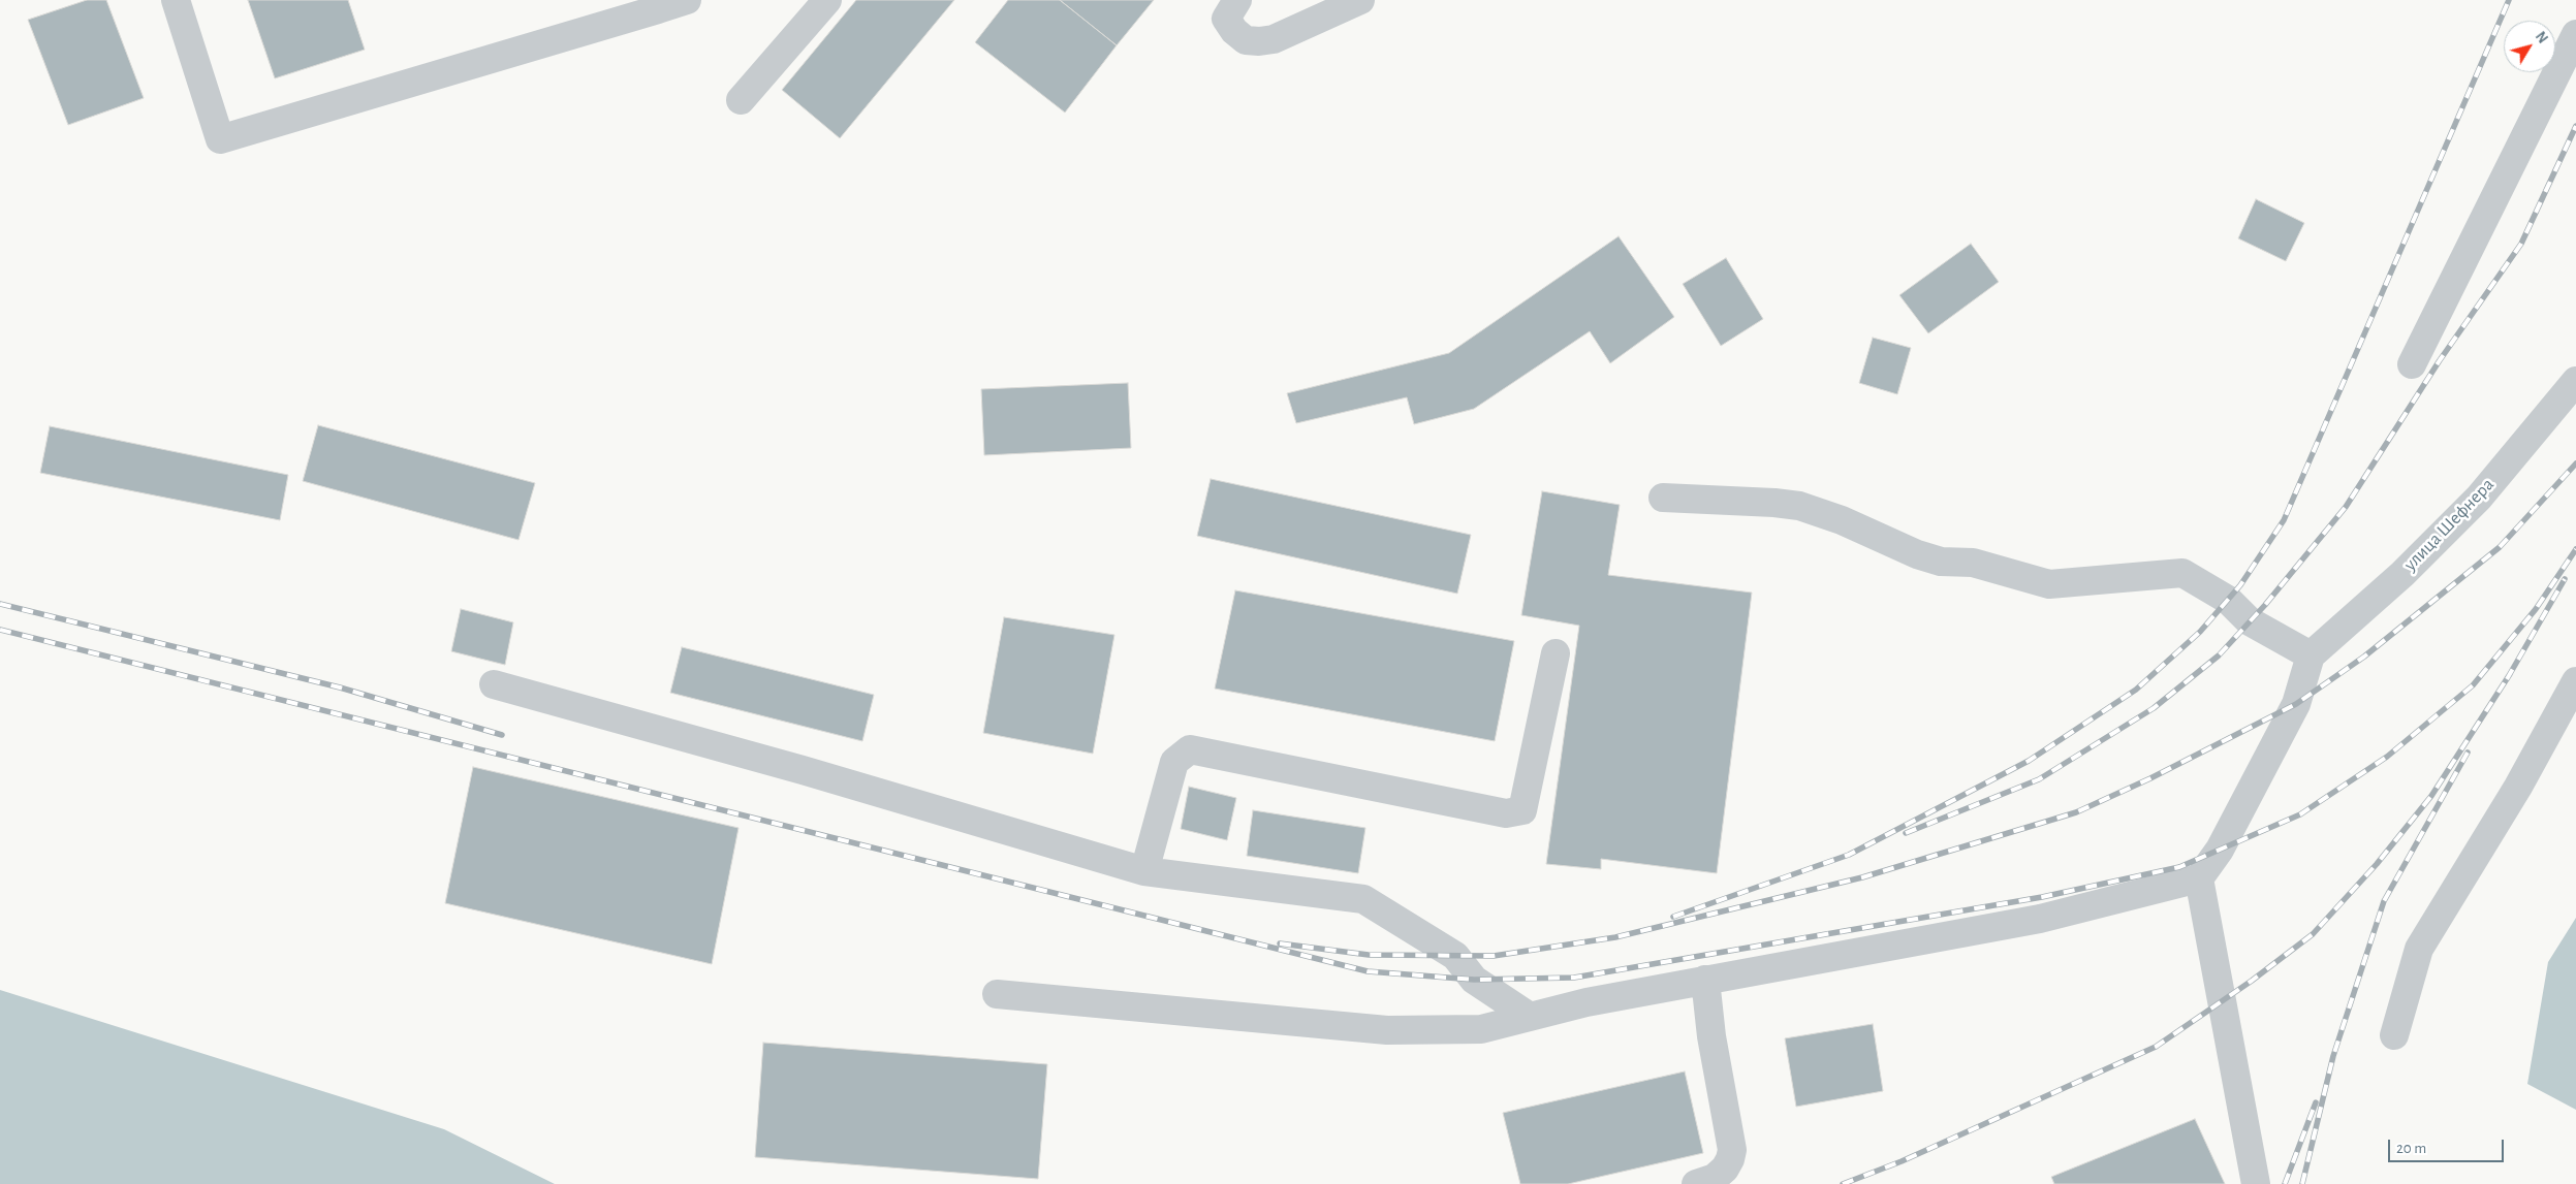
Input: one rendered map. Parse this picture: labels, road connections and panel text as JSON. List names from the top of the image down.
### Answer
{
  "streets": {
    "street": ["улица Шефнера"]
  },
  "scale_bar": "20 m",
  "north": "top right"
}
